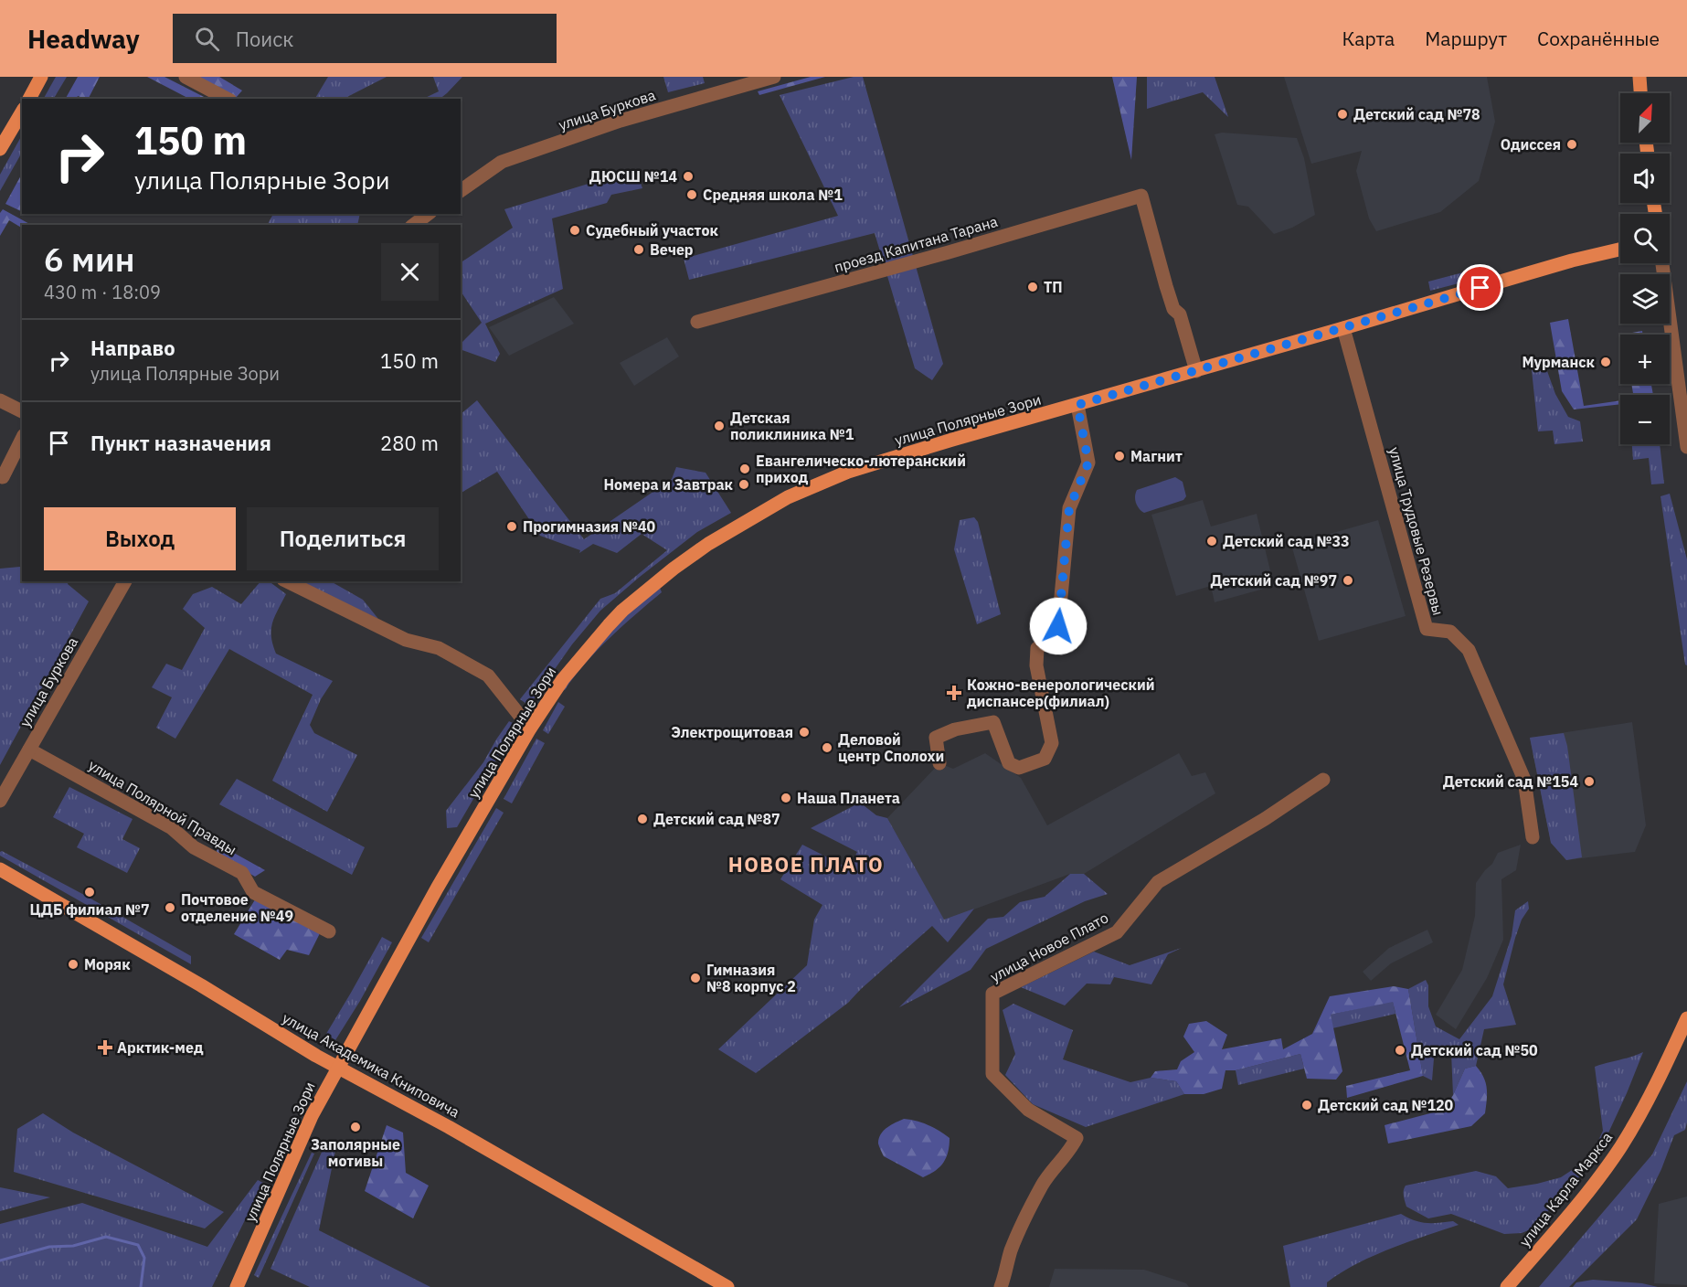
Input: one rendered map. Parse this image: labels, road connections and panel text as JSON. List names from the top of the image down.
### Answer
{
  "streets": {
    "main road": ["улица Полярные Зори", "улица Академика Книповича", "улица Карла Маркса"],
    "street": [
      "улица Буркова",
      "проезд Капитана Тарана",
      "улица Трудовые Резервы",
      "улица Полярной Правды",
      "улица Новое Плато"
    ]
  },
  "crossings": [
    ["улица Буркова", "улица Полярной Правды"],
    ["проезд Капитана Тарана", "улица Полярные Зори"],
    ["улица Полярные Зори", "улица Трудовые Резервы"],
    ["улица Полярные Зори", "улица Академика Книповича"]
  ],
  "districts": ["НОВОЕ ПЛАТО"],
  "places": {
    "other": [
      "Детский сад №78",
      "Одиссея",
      "ДЮСШ №14",
      "Средняя школа №1",
      "Судебный участок",
      "Вечер",
      "ТП",
      "Мурманск",
      "Детская поликлиника №1",
      "Магнит",
      "Евангелическо-лютеранский приход",
      "Номера и Завтрак",
      "Прогимназия №40",
      "Детский сад №33",
      "Детский сад №97",
      "Электрощитовая",
      "Деловой центр Сполохи",
      "Детский сад №154",
      "Наша Планета",
      "Детский сад №87",
      "ЦДБ филиал №7",
      "Почтовое отделение №49",
      "Моряк",
      "Гимназия №8 корпус 2",
      "Детский сад №50",
      "Детский сад №120",
      "Заполярные мотивы"
    ],
    "health": ["Кожно-венерологический диспансер(филиал)", "Арктик-мед"]
  },
  "north": "top right",
  "page": {
    "header": "Headway",
    "search": "Поиск",
    "nav": ["Карта", "Маршрут", "Сохранённые"],
    "map_buttons": ["+", "−"],
    "turn": ["150 m", "улица Полярные Зори"],
    "heading": ["6 мин", "430 m · 18:09"],
    "list": [
      {
        "name": "Направо",
        "note": "улица Полярные Зори",
        "value": "150 m"
      },
      {
        "name": "Пункт назначения",
        "value": "280 m"
      }
    ],
    "buttons": ["Выход", "Поделиться"]
  }
}
